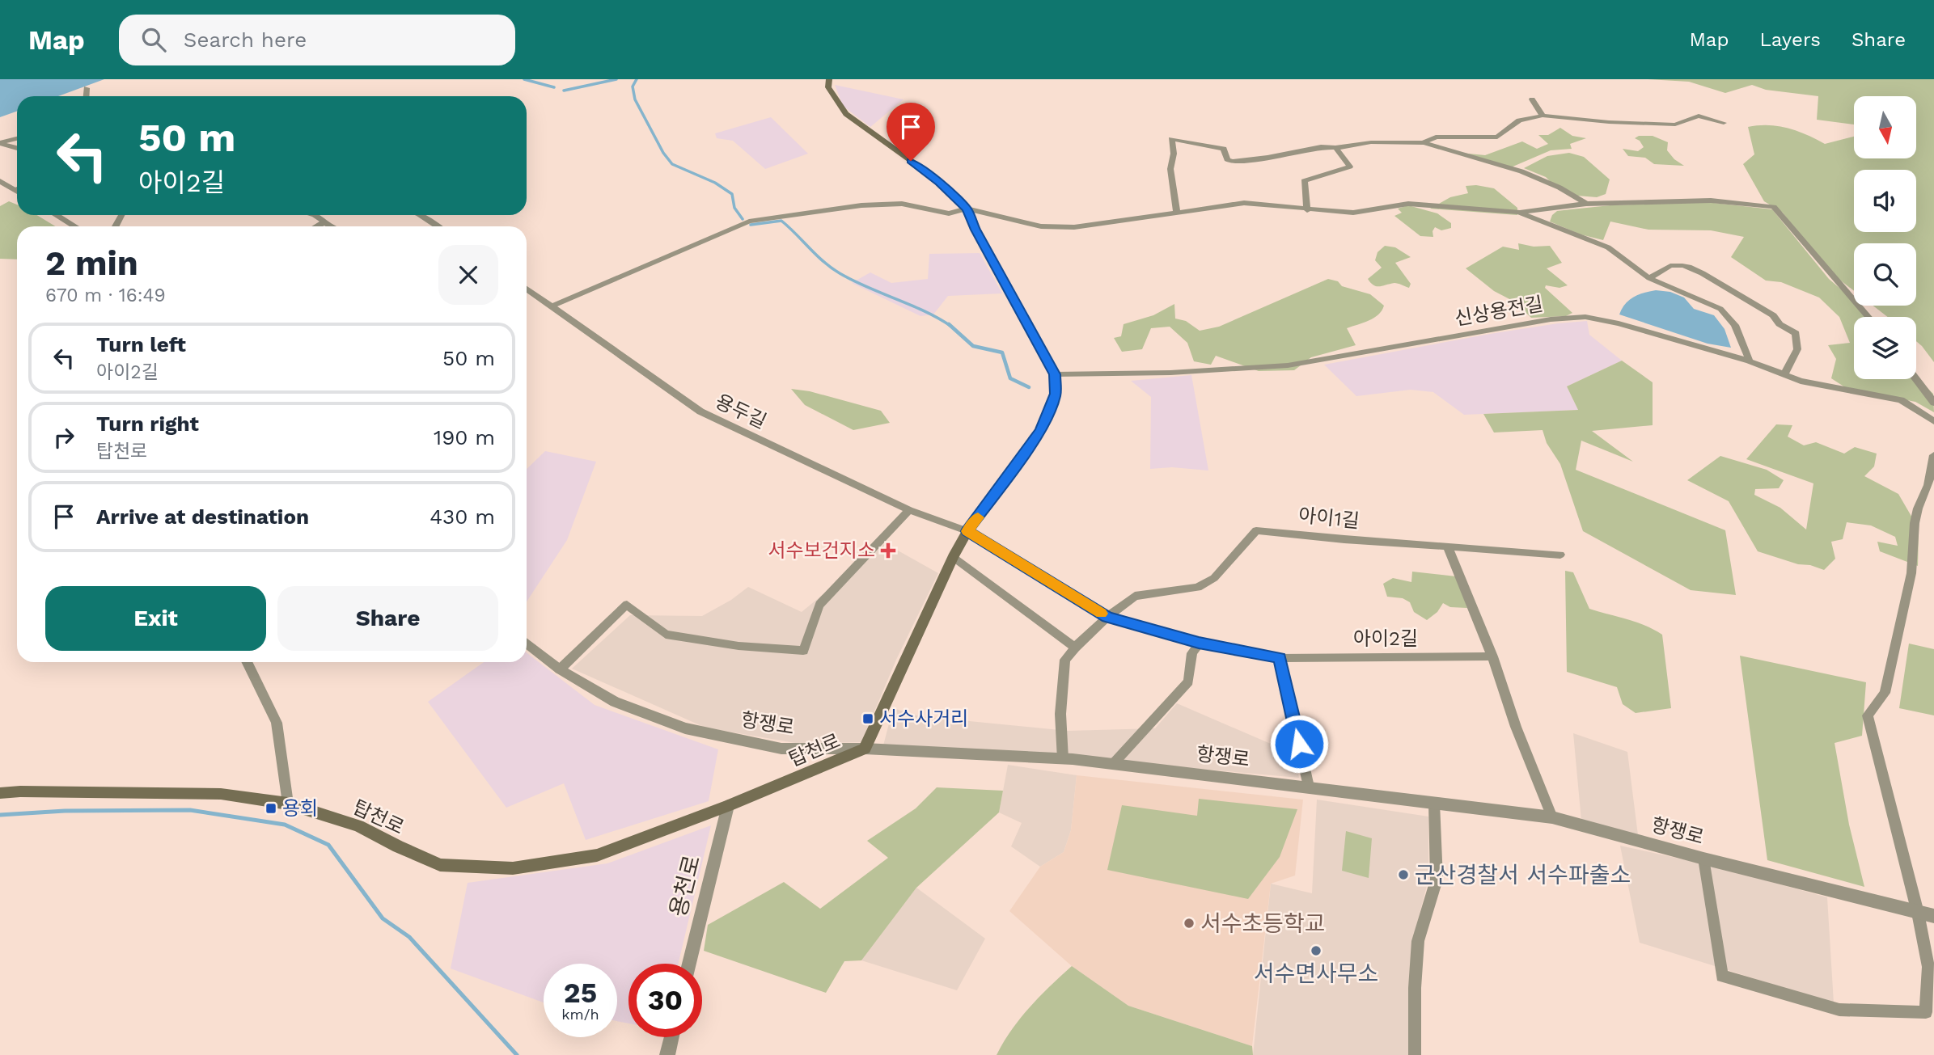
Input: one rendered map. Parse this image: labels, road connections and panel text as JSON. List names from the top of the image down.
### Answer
{
  "streets": {
    "main road": ["탑천로"],
    "street": [
      "신상용전길",
      "용두길",
      "아이1길",
      "아이2길",
      "항쟁로",
      "용천로"
    ]
  },
  "crossings": [
    ["신상용전길", "탑천로"],
    ["용두길", "아이2길"],
    ["용두길", "탑천로"],
    ["아이1길", "아이2길"],
    ["아이1길", "항쟁로"],
    ["아이2길", "탑천로"],
    ["항쟁로", "탑천로"],
    ["탑천로", "용천로"]
  ],
  "places": {
    "health": ["서수보건지소"],
    "transit": ["서수사거리", "용회"],
    "other": ["군산경찰서 서수파출소", "서수초등학교", "서수면사무소"]
  },
  "north": "bottom",
  "page": {
    "header": "Map",
    "search": "Search here",
    "nav": ["Map", "Layers", "Share"],
    "turn": ["50 m", "아이2길"],
    "heading": ["2 min", "670 m · 16:49"],
    "list": [
      {
        "name": "Turn left",
        "note": "아이2길",
        "value": "50 m"
      },
      {
        "name": "Turn right",
        "note": "탑천로",
        "value": "190 m"
      },
      {
        "name": "Arrive at destination",
        "value": "430 m"
      }
    ],
    "buttons": ["Exit", "Share"],
    "speed": "25 km/h",
    "limit": "30"
  }
}
